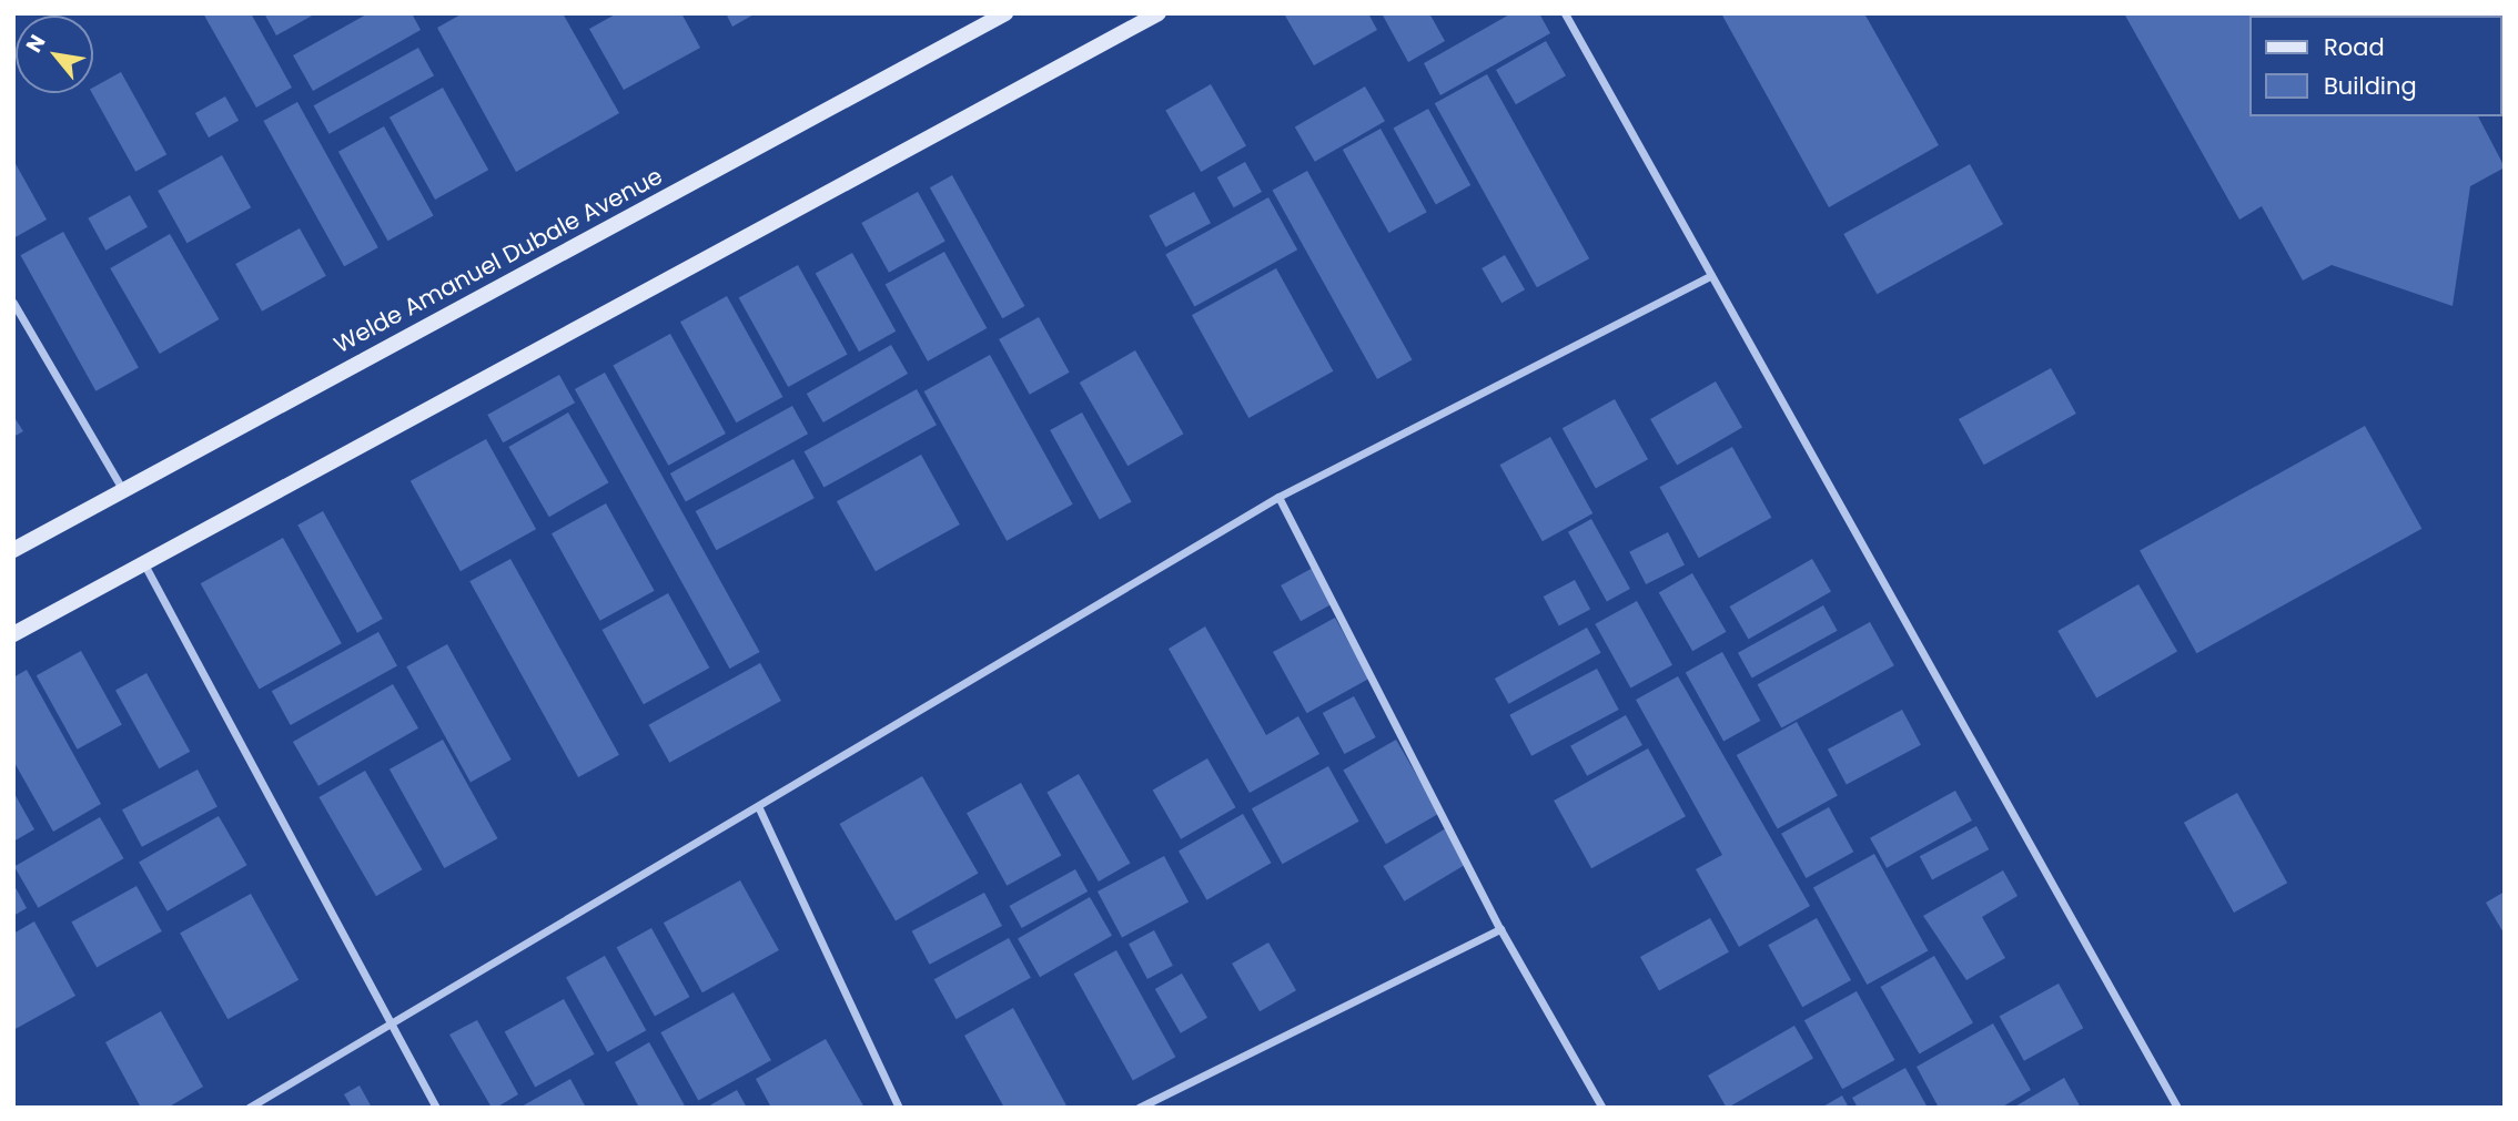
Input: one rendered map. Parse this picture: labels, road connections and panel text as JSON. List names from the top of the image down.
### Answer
{
  "streets": {
    "main road": ["Welde Amanuel Dubale Avenue"]
  },
  "legend": ["Road", "Building"],
  "north": "top left"
}
